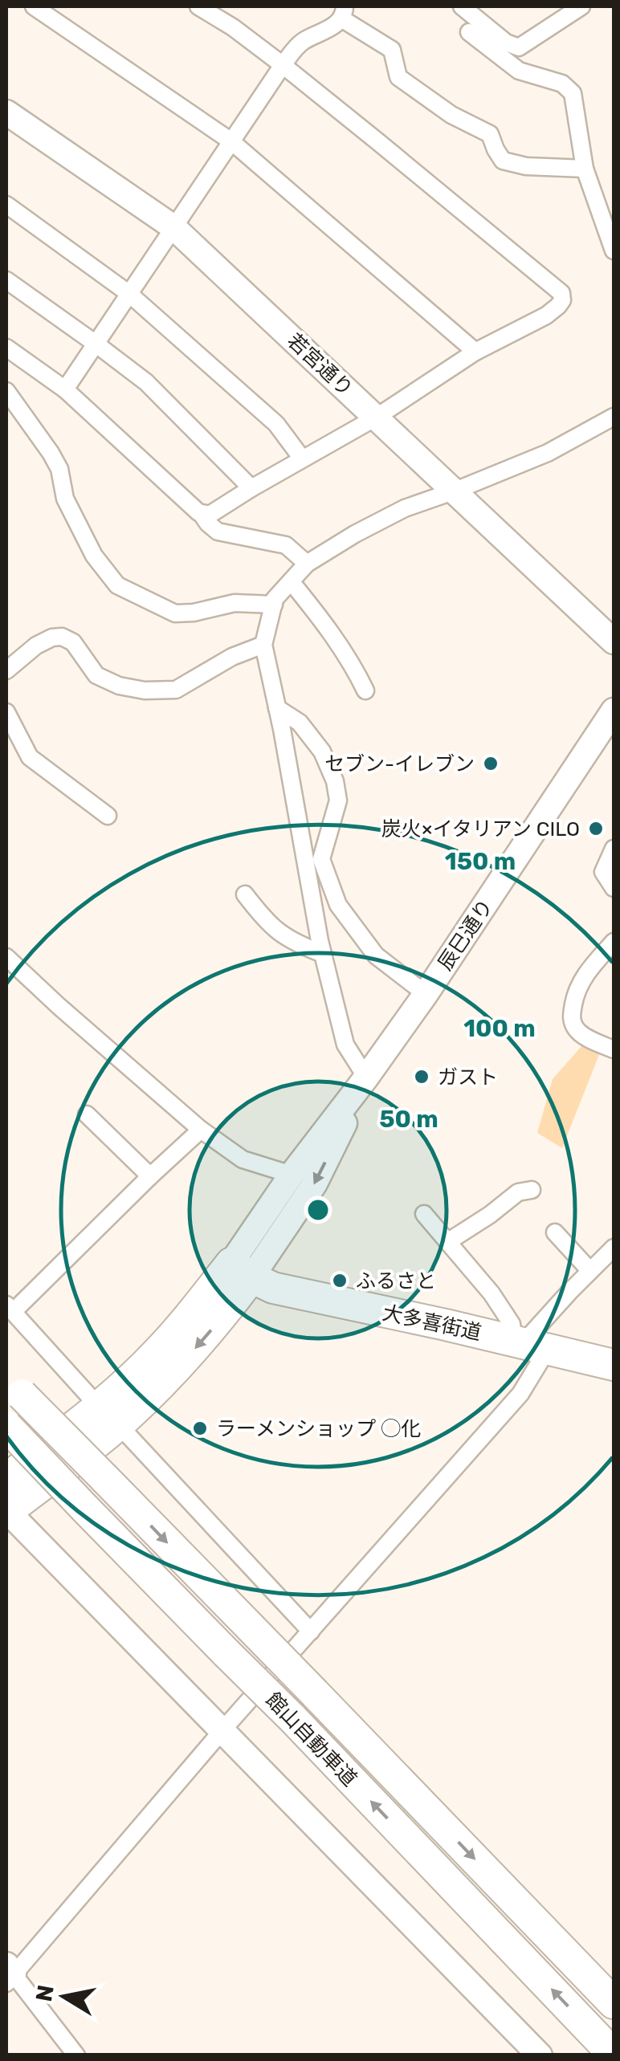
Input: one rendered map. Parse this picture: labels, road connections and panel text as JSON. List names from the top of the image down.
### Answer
{
  "streets": {
    "highway": ["大多喜街道", "館山自動車道"],
    "street": ["若宮通り", "辰巳通り"]
  },
  "crossings": [
    ["辰巳通り", "大多喜街道"]
  ],
  "places": [
    "セブン-イレブン",
    "炭火×イタリアン CILO",
    "ガスト",
    "ふるさと",
    "ラーメンショップ ◯化"
  ],
  "north": "left",
  "rings": ["150 m", "100 m", "50 m"]
}
